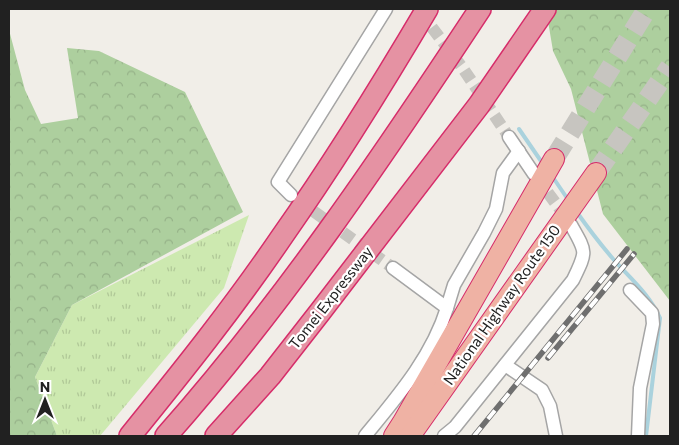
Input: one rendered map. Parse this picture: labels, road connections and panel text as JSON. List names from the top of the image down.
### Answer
{
  "streets": {
    "highway": ["Tomei Expressway", "National Highway Route 150"]
  },
  "north": "top"
}
